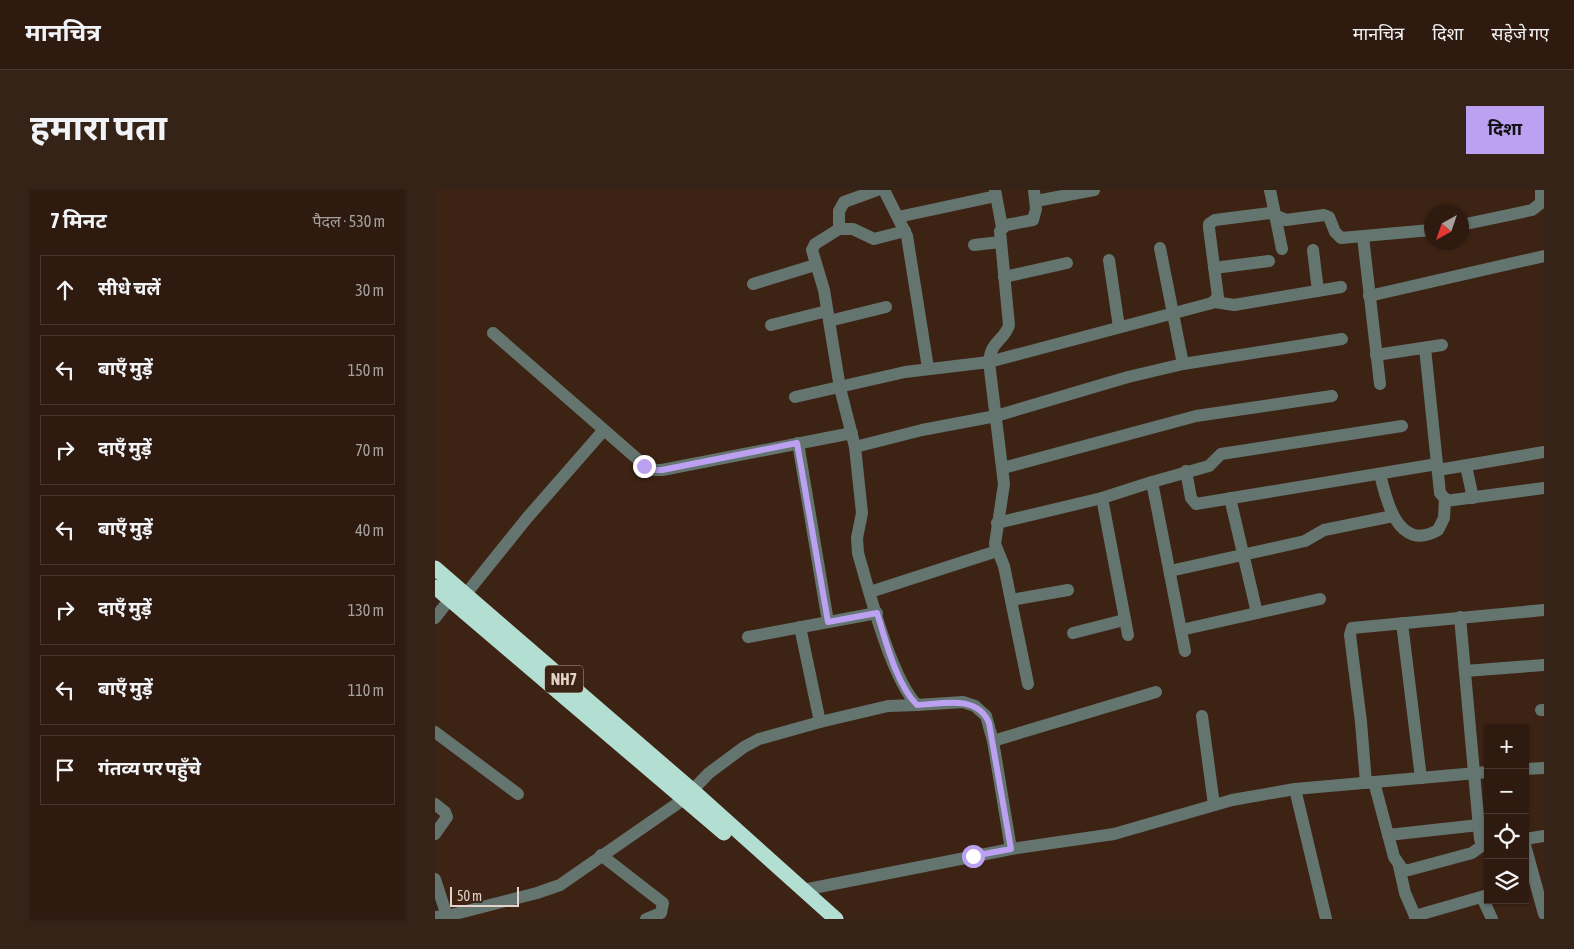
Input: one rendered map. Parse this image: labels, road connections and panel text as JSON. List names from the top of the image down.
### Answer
{
  "streets": {
    "highway": ["NH7"]
  },
  "scale_bar": "50 m",
  "north": "bottom left",
  "page": {
    "header": "मानचित्र",
    "nav": ["मानचित्र", "दिशा", "सहेजे गए"],
    "buttons": "दिशा",
    "title": "हमारा पता",
    "heading": ["7 मिनट", "पैदल · 530 m"],
    "list": [
      ["सीधे चलें", "30 m"],
      ["बाएँ मुड़ें", "150 m"],
      ["दाएँ मुड़ें", "70 m"],
      ["बाएँ मुड़ें", "40 m"],
      ["दाएँ मुड़ें", "130 m"],
      ["बाएँ मुड़ें", "110 m"],
      "गंतव्य पर पहुँचे"
    ],
    "map_buttons": ["+", "−"],
    "scale": "50 m"
  }
}
